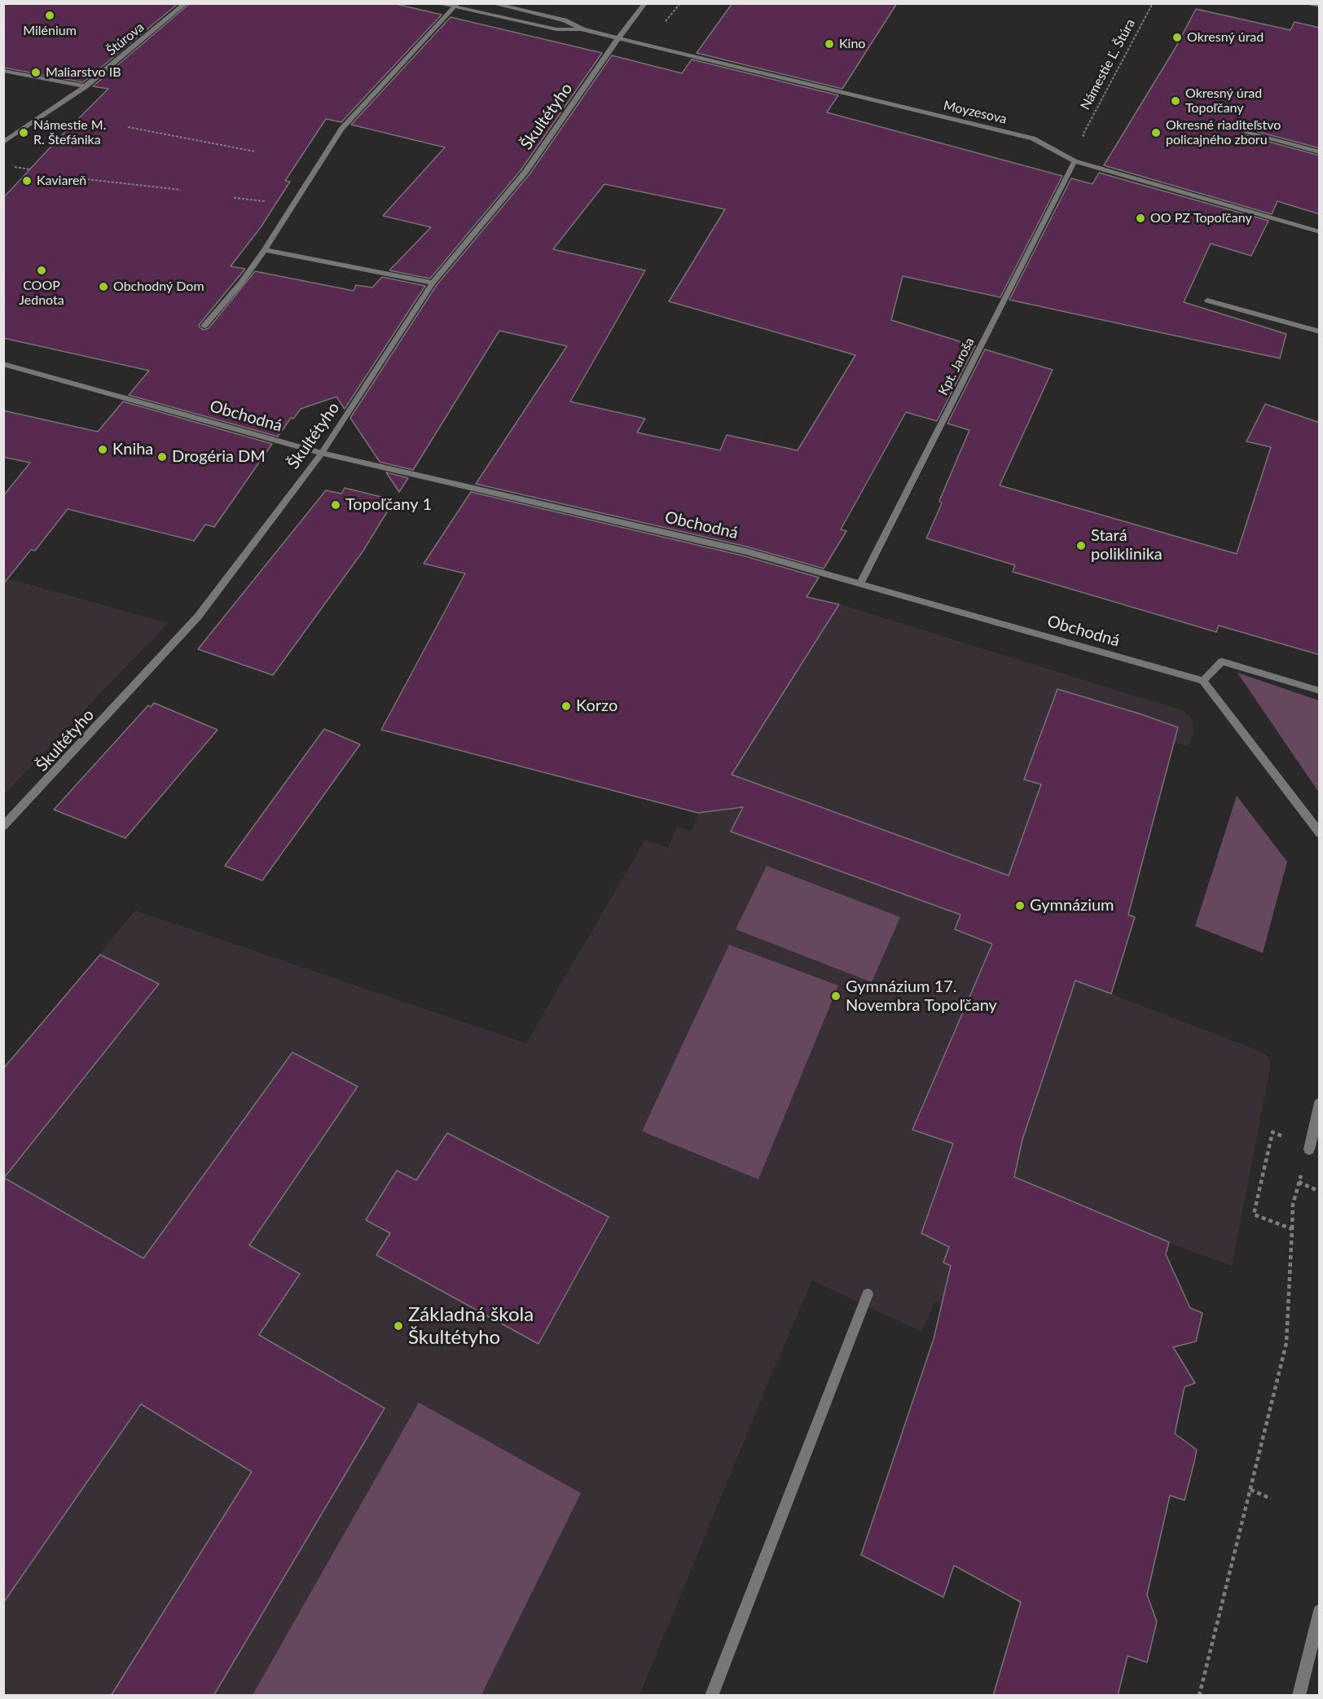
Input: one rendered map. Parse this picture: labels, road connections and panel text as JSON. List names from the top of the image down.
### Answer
{
  "streets": {
    "street": [
      "Štúrova",
      "Moyzesova",
      "Škultétyho",
      "Kpt. Jaroša",
      "Obchodná"
    ],
    "path": ["Námestie Ľ. Štúra"]
  },
  "crossings": [
    ["Moyzesova", "Škultétyho"],
    ["Moyzesova", "Kpt. Jaroša"],
    ["Škultétyho", "Obchodná"],
    ["Kpt. Jaroša", "Obchodná"]
  ],
  "places": [
    "Milénium",
    "Okresný úrad",
    "Kino",
    "Maliarstvo IB",
    "Okresný úrad Topoľčany",
    "Námestie M. R. Štefánika",
    "Okresné riaditeľstvo policajného zboru",
    "Kaviareň",
    "OO PZ Topoľčany",
    "COOP Jednota",
    "Obchodný Dom",
    "Kniha",
    "Drogéria DM",
    "Topoľčany 1",
    "Stará poliklinika",
    "Korzo",
    "Gymnázium",
    "Gymnázium 17. Novembra Topoľčany",
    "Základná škola Škultétyho"
  ]
}
